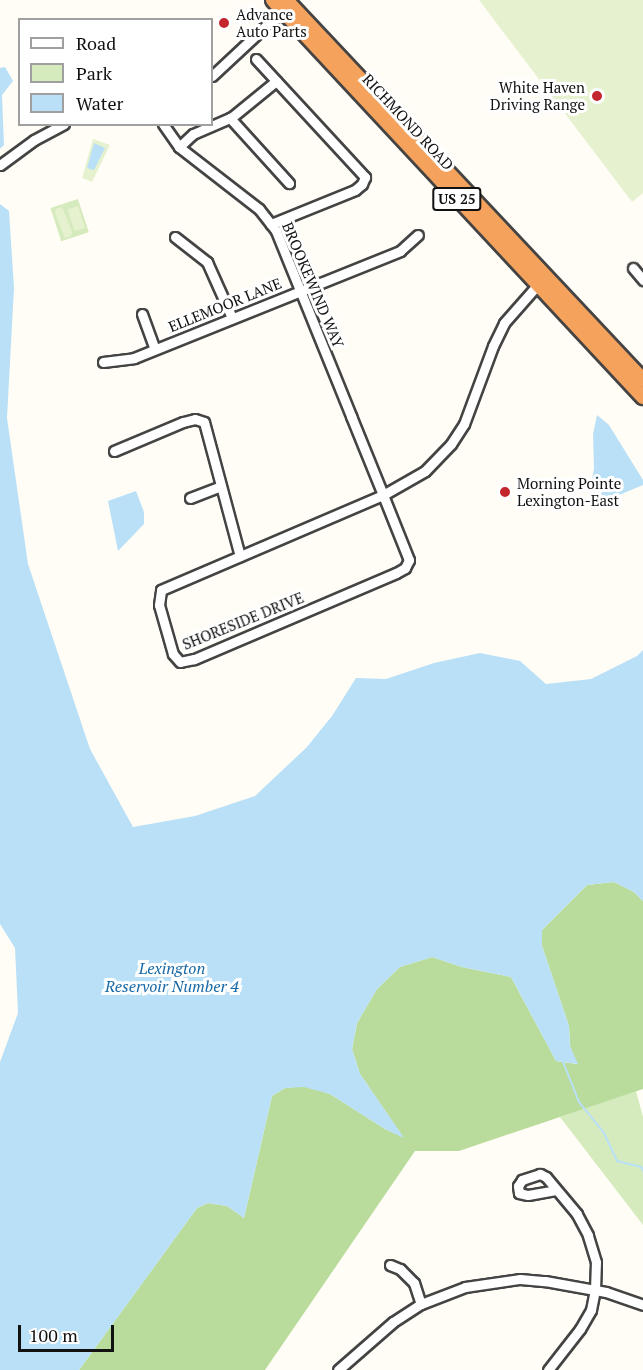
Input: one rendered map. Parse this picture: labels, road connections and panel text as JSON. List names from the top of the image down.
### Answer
{
  "streets": {
    "highway": ["RICHMOND ROAD", "US 25"],
    "street": ["BROOKEWIND WAY", "ELLEMOOR LANE", "SHORESIDE DRIVE"]
  },
  "crossings": [
    ["RICHMOND ROAD", "SHORESIDE DRIVE"],
    ["BROOKEWIND WAY", "ELLEMOOR LANE"],
    ["BROOKEWIND WAY", "SHORESIDE DRIVE"]
  ],
  "water": ["Lexington Reservoir Number 4"],
  "places": ["Advance Auto Parts", "White Haven Driving Range", "Morning Pointe Lexington-East"],
  "legend": ["Road", "Park", "Water"],
  "scale_bar": "100 m"
}
